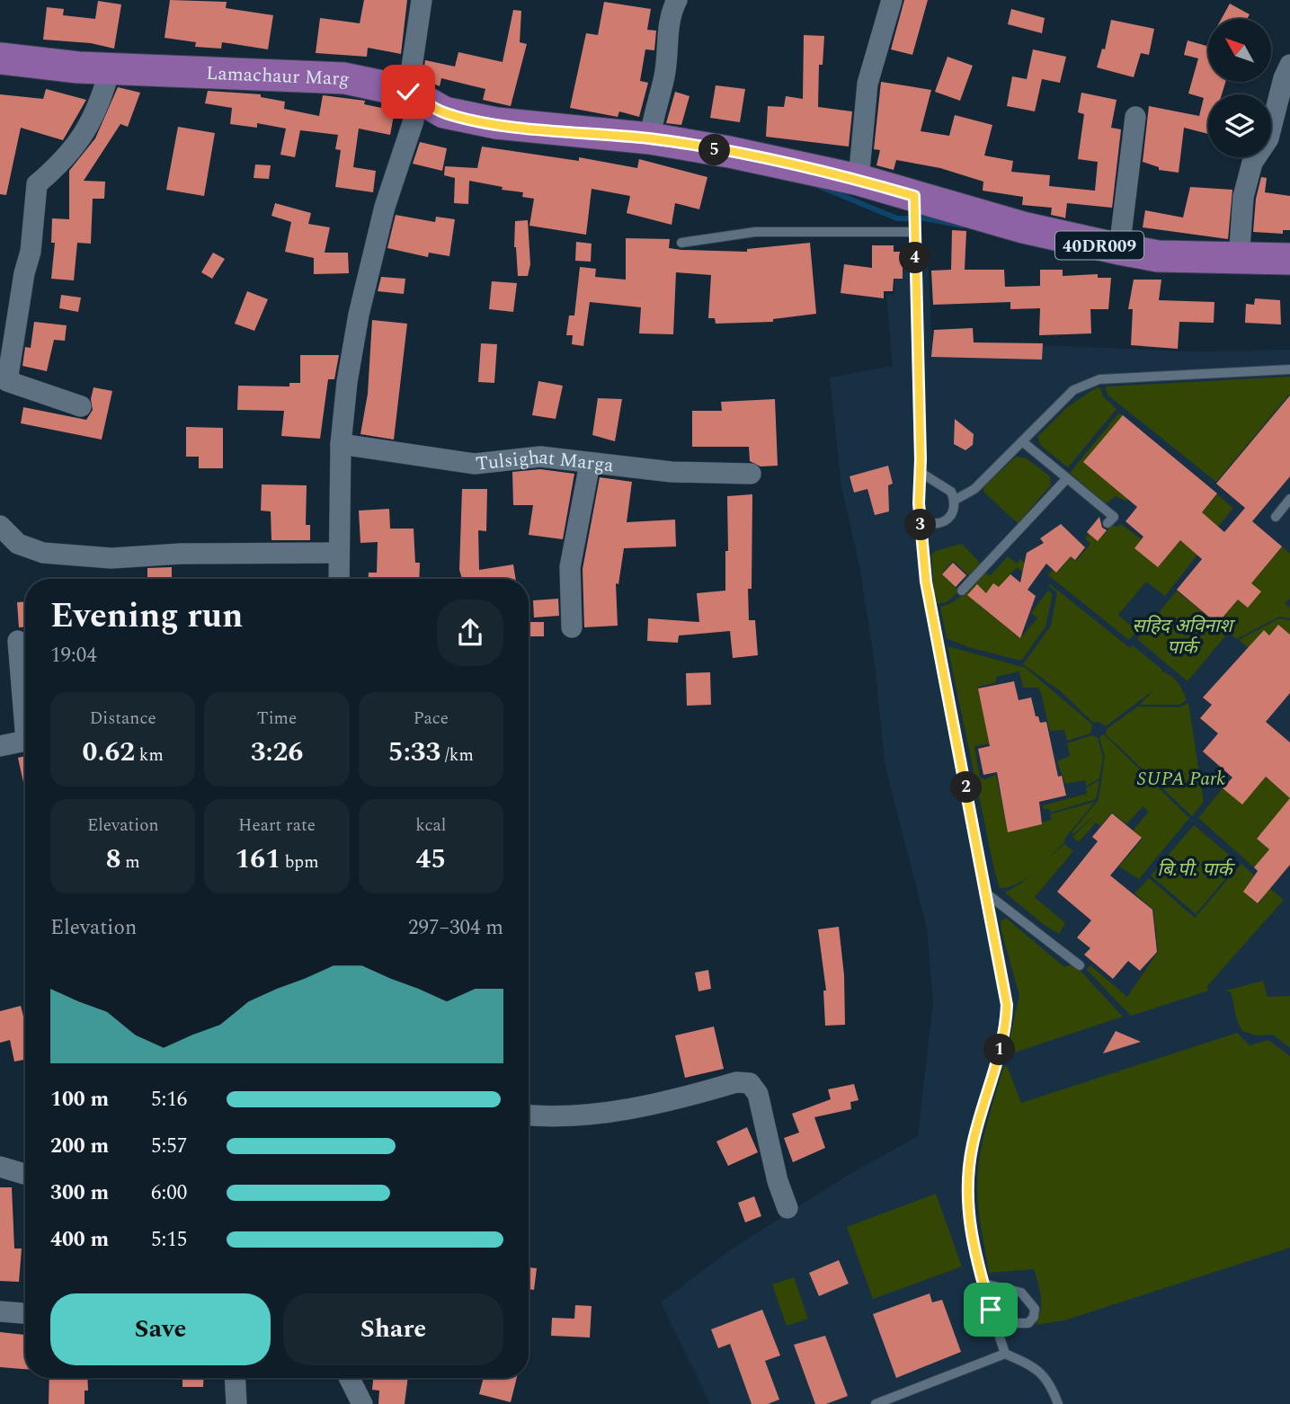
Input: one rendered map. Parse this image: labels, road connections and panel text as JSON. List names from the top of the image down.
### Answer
{
  "streets": {
    "main road": ["Lamachaur Marg", "40DR009"],
    "street": ["Tulsighat Marga"]
  },
  "parks": ["सहिद अविनाश पार्क", "SUPA Park", "बि.पी. पार्क"],
  "north": "top left",
  "page": {
    "pins": [
      "5",
      "4",
      "3",
      "2",
      "1"
    ],
    "heading": ["Evening run", "19:04"],
    "stats": [
      ["Distance", "0.62 km"],
      ["Time", "3:26"],
      ["Pace", "5:33 /km"],
      ["Elevation", "8 m"],
      ["Heart rate", "161 bpm"],
      ["kcal", "45"]
    ],
    "chart": ["Elevation", "297–304 m"],
    "list": [
      {
        "name": "100 m",
        "note": "5:16"
      },
      {
        "name": "200 m",
        "note": "5:57"
      },
      {
        "name": "300 m",
        "note": "6:00"
      },
      {
        "name": "400 m",
        "note": "5:15"
      }
    ],
    "buttons": ["Save", "Share"]
  }
}
